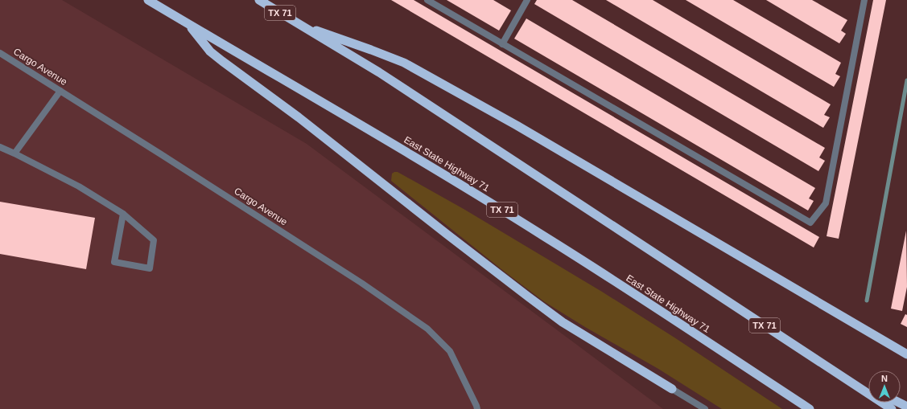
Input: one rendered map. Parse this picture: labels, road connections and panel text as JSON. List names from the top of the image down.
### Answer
{
  "streets": {
    "highway": ["TX 71", "East State Highway 71"],
    "street": ["Cargo Avenue"]
  },
  "north": "top"
}
